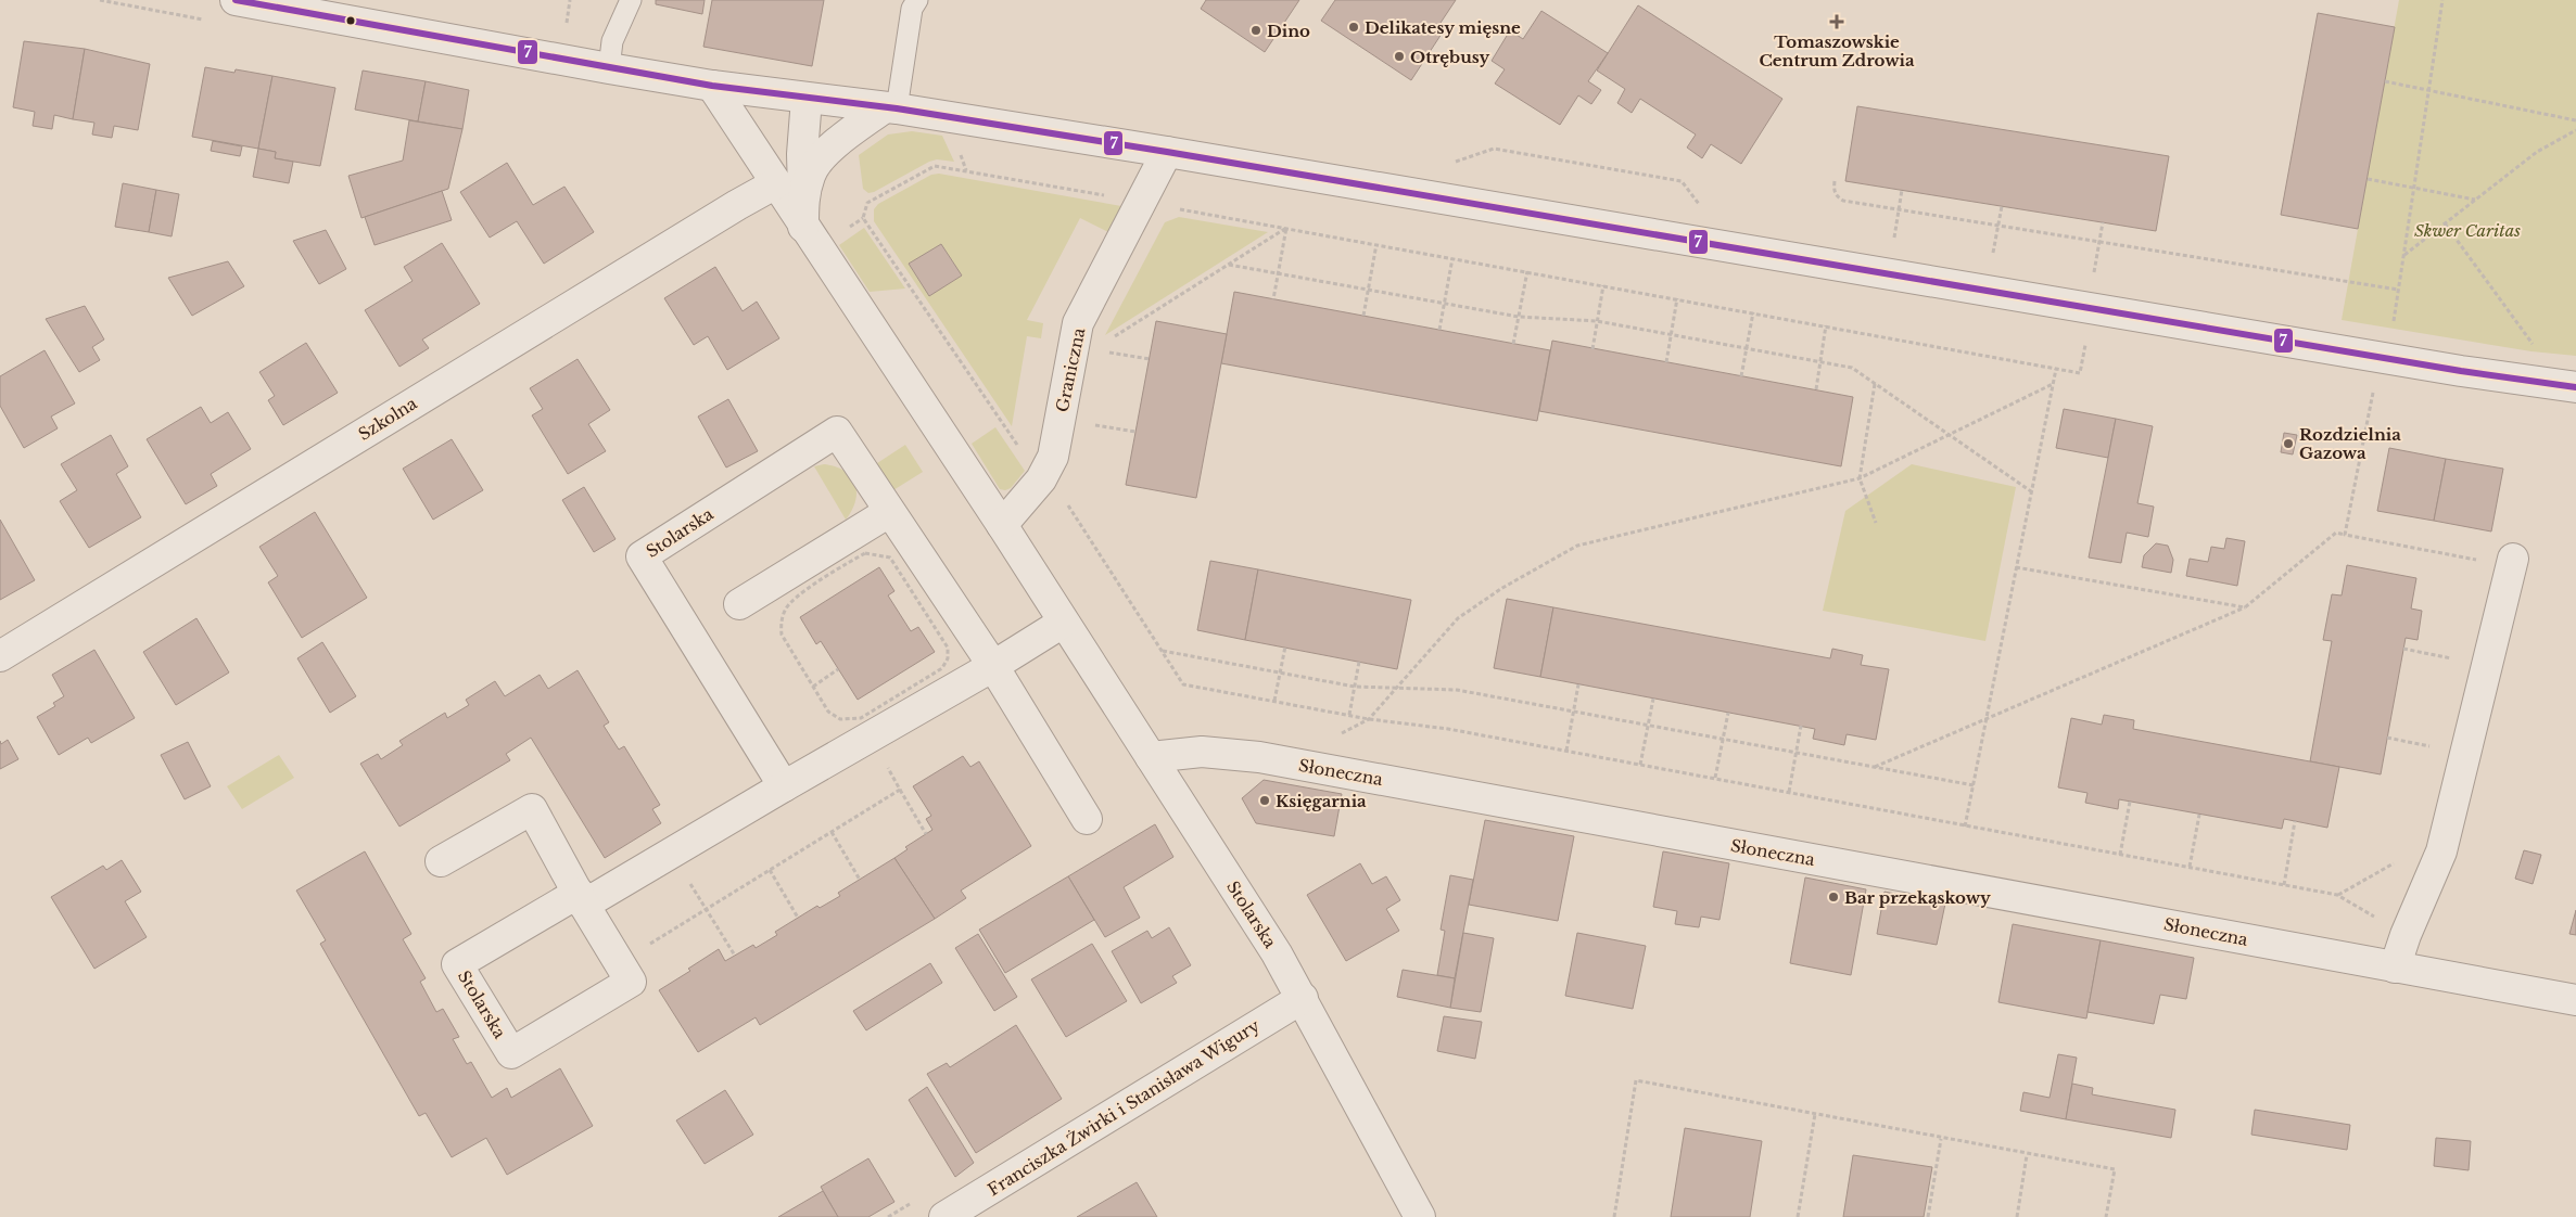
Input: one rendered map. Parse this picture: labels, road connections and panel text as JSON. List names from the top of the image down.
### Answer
{
  "streets": {
    "street": [
      "Graniczna",
      "Szkolna",
      "Stolarska",
      "Słoneczna",
      "Franciszka Żwirki i Stanisława Wigury"
    ]
  },
  "crossings": [
    ["Graniczna", "Stolarska"],
    ["Szkolna", "Stolarska"],
    ["Stolarska", "Słoneczna"],
    ["Stolarska", "Franciszka Żwirki i Stanisława Wigury"]
  ],
  "parks": ["Skwer Caritas"],
  "places": {
    "health": ["Tomaszowskie Centrum Zdrowia"],
    "other": [
      "Delikatesy mięsne",
      "Dino",
      "Otrębusy",
      "Rozdzielnia Gazowa",
      "Księgarnia",
      "Bar przekąskowy"
    ]
  },
  "lines": ["transit line 7"]
}
